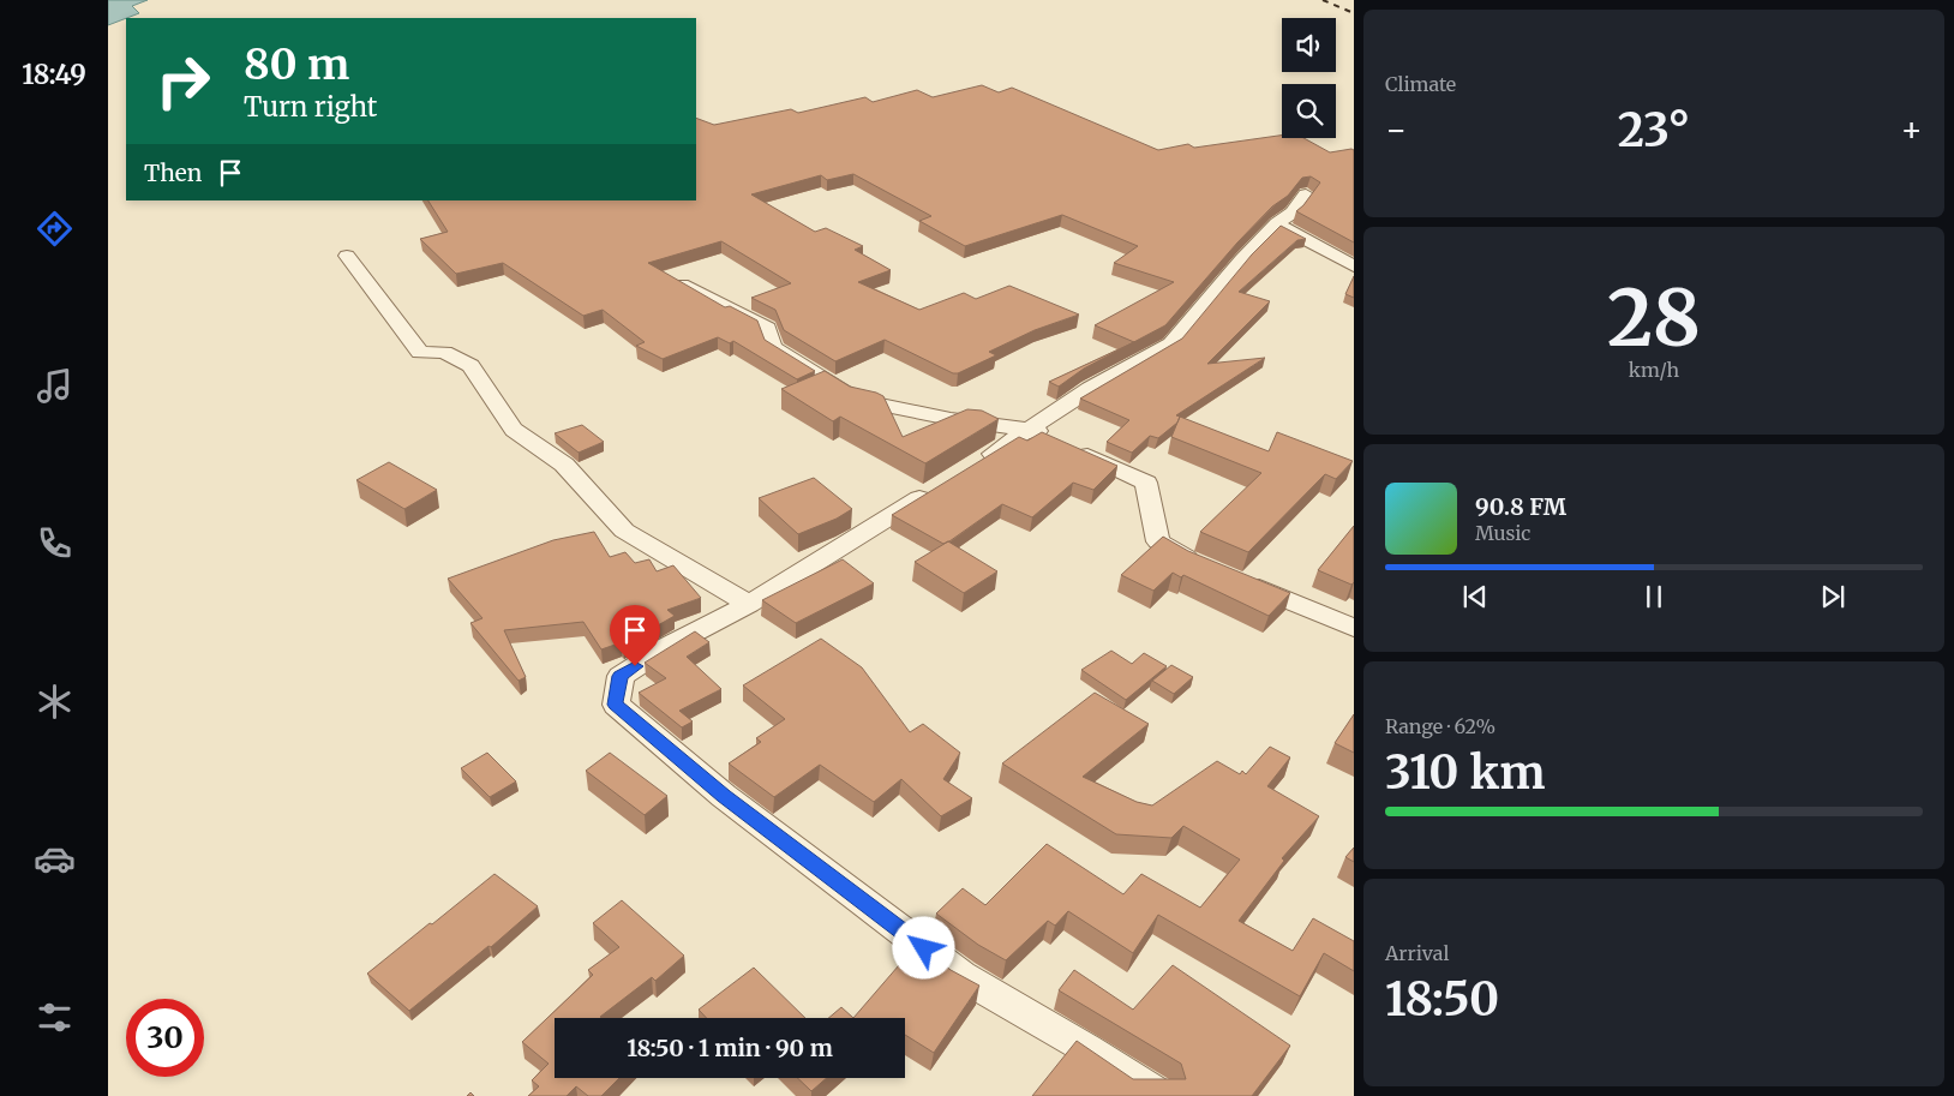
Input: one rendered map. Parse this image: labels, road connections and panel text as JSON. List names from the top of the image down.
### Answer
{
  "page": {
    "tabs": "18:49",
    "tile": [
      "Climate",
      ["28", "km/h"],
      ["Range · 62%", "310 km"],
      ["Arrival", "18:50"]
    ],
    "turn": ["80 m", "Turn right"],
    "heat": ["−", "23°", "+"],
    "then": "Then",
    "song": ["90.8 FM", "Music"],
    "limit": "30",
    "trip": "18:50 · 1 min · 90 m"
  }
}
